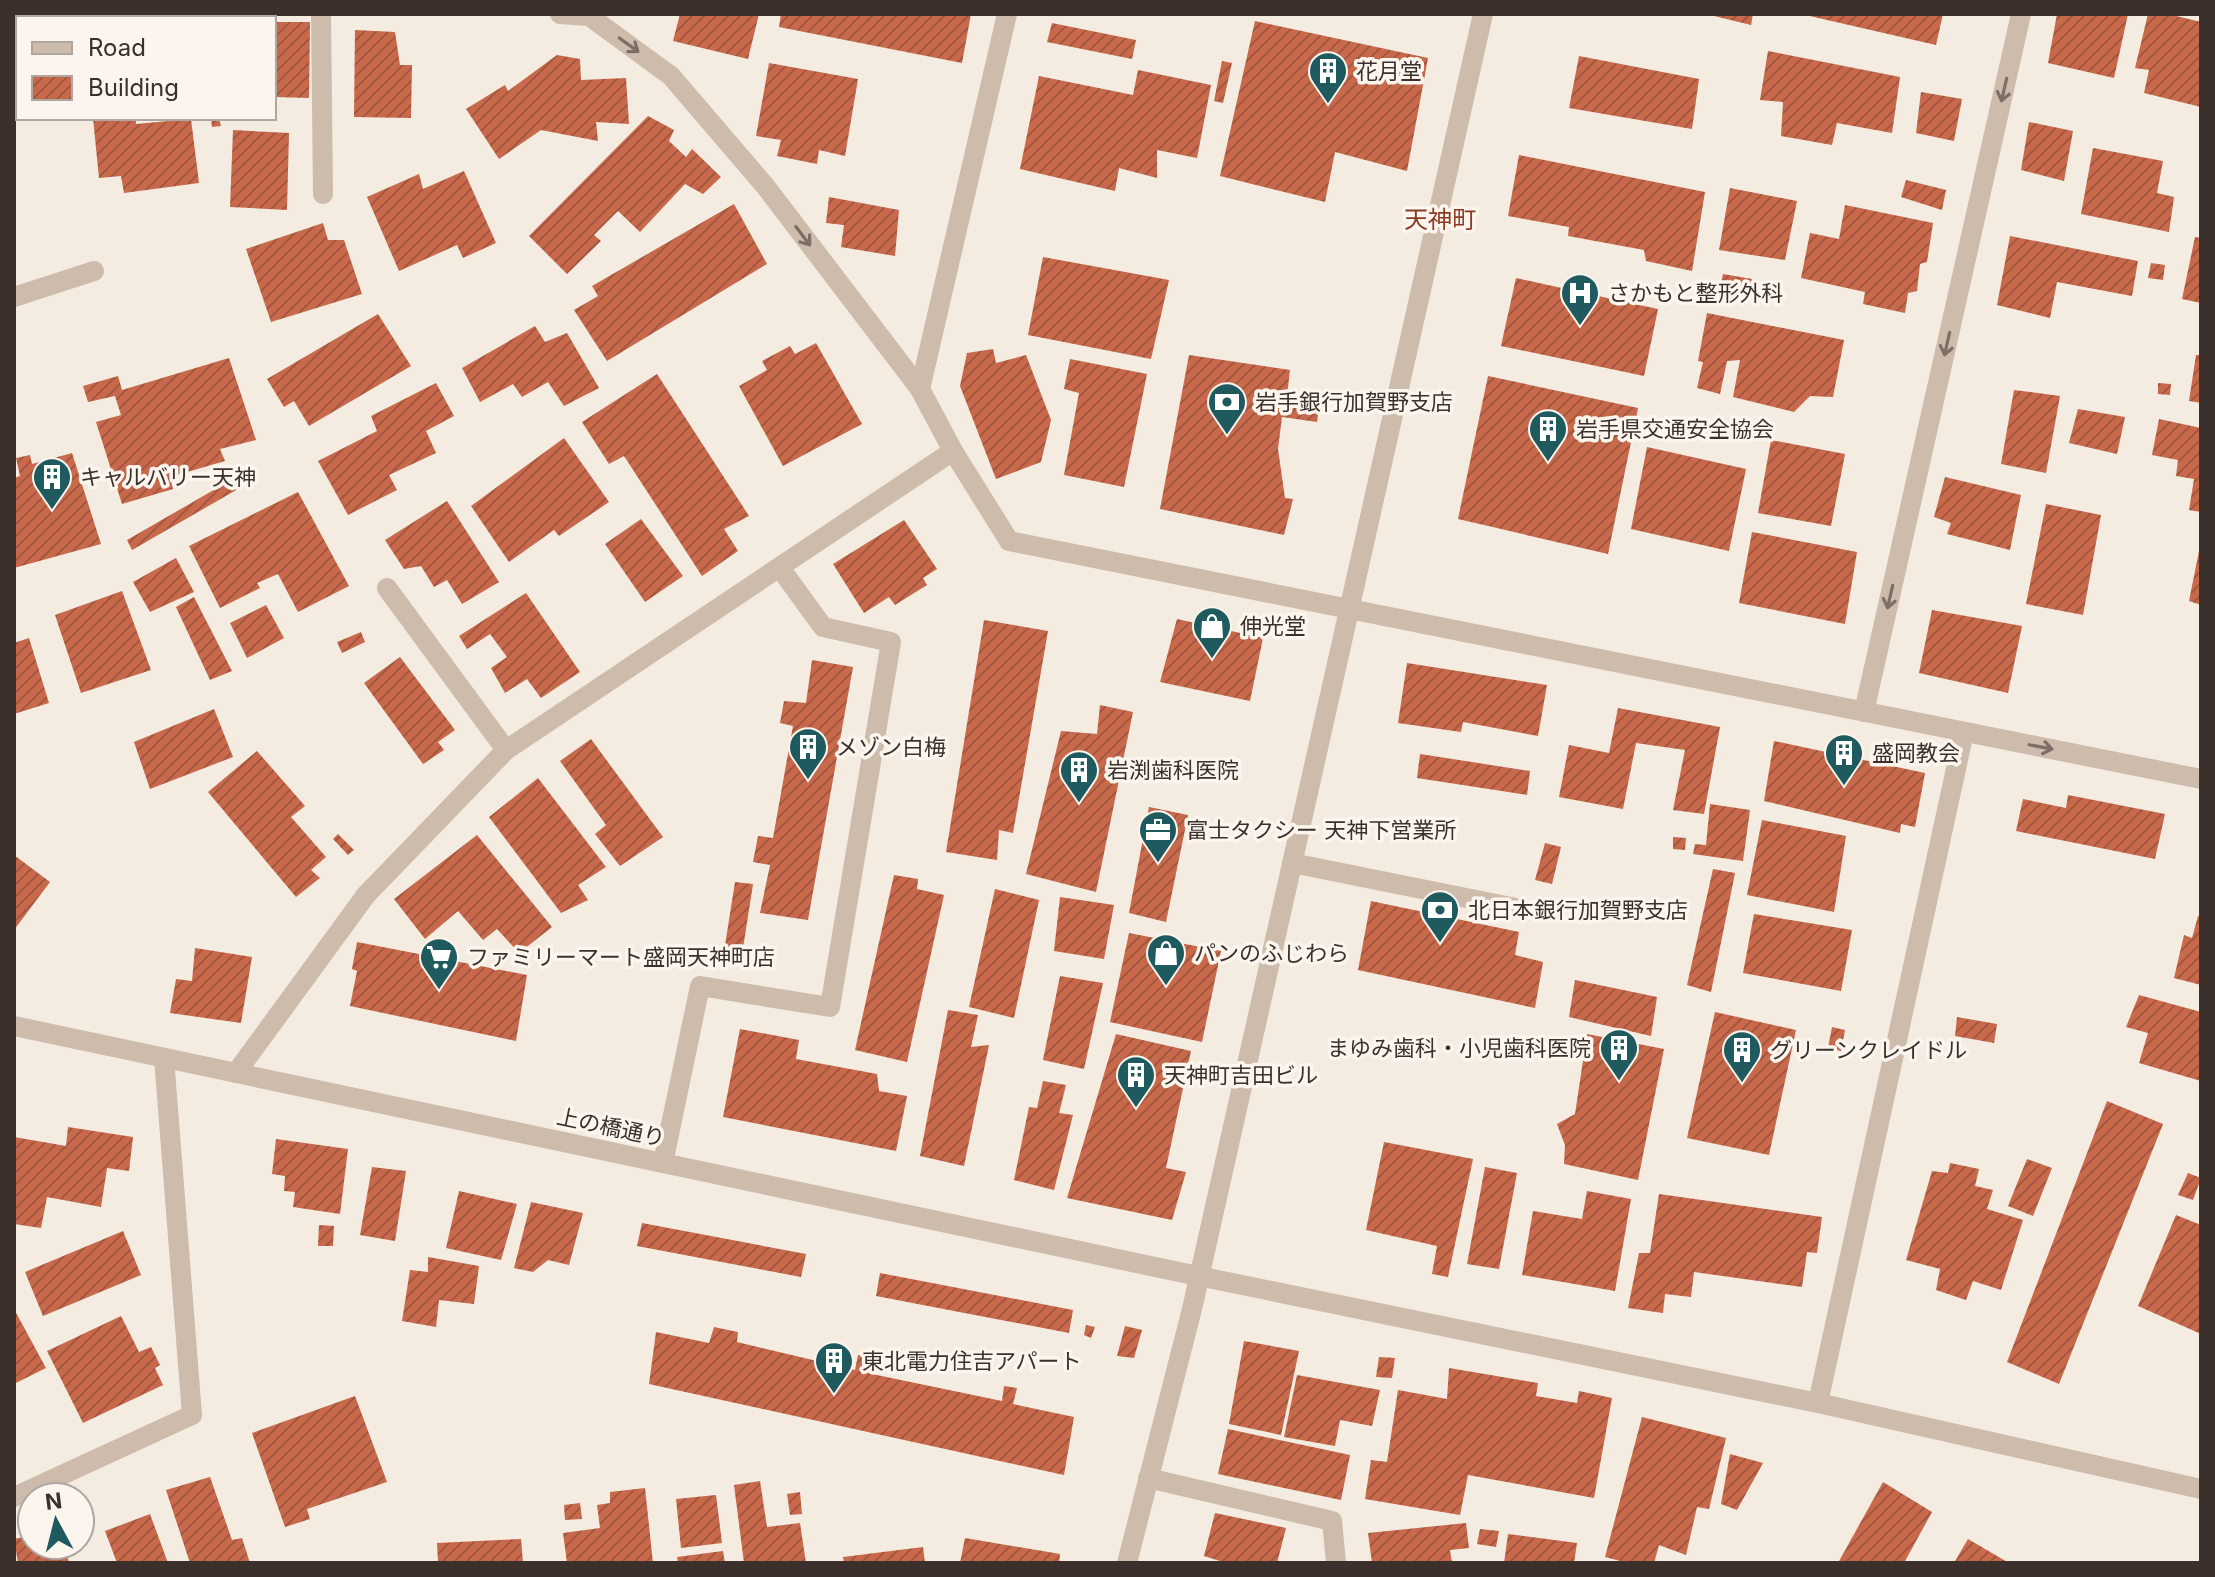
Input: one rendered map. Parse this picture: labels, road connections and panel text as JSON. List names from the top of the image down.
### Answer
{
  "streets": {
    "street": ["上の橋通り"]
  },
  "districts": ["天神町"],
  "places": {
    "building": [
      "花月堂",
      "岩手県交通安全協会",
      "キャルバリー天神",
      "メゾン白梅",
      "盛岡教会",
      "岩渕歯科医院",
      "まゆみ歯科・小児歯科医院",
      "グリーンクレイドル",
      "天神町吉田ビル",
      "東北電力住吉アパート"
    ],
    "hospital": ["さかもと整形外科"],
    "bank": ["岩手銀行加賀野支店", "北日本銀行加賀野支店"],
    "shop": ["伸光堂", "パンのふじわら"],
    "office": ["富士タクシー 天神下営業所"],
    "supermarket": ["ファミリーマート盛岡天神町店"]
  },
  "legend": ["Road", "Building"],
  "north": "top"
}
